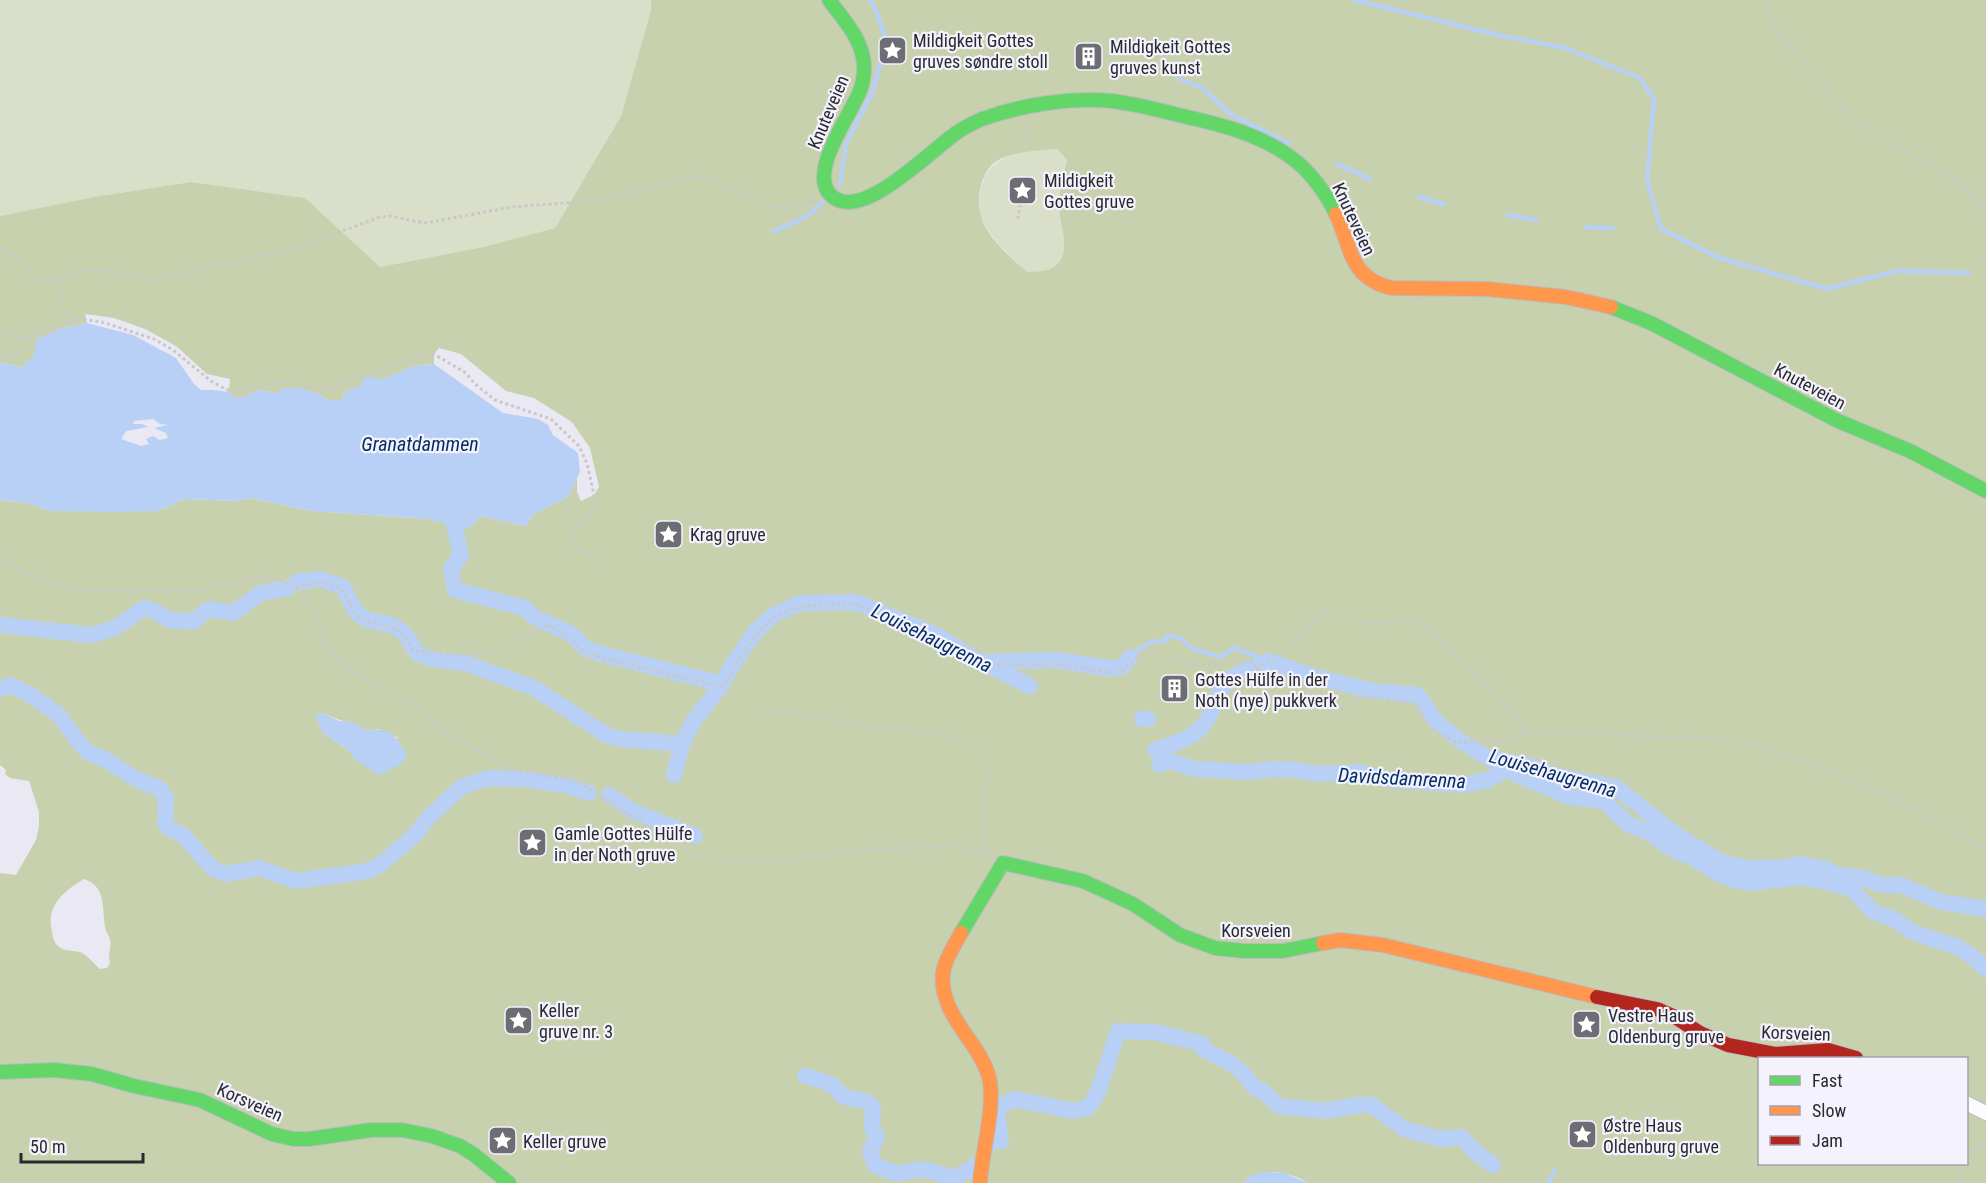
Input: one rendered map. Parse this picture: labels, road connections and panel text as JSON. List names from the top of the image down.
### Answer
{
  "streets": {
    "street": ["Knuteveien", "Korsveien"]
  },
  "water": ["Granatdammen", "Louisehaugrenna", "Davidsdamrenna"],
  "places": {
    "place": [
      "Mildigkeit Gottes gruves søndre stoll",
      "Mildigkeit Gottes gruve",
      "Krag gruve",
      "Gamle Gottes Hülfe in der Noth gruve",
      "Keller gruve nr. 3",
      "Vestre Haus Oldenburg gruve",
      "Østre Haus Oldenburg gruve",
      "Keller gruve"
    ],
    "building": ["Mildigkeit Gottes gruves kunst", "Gottes Hülfe in der Noth (nye) pukkverk"]
  },
  "legend": ["Fast", "Slow", "Jam"],
  "scale_bar": "50 m"
}
